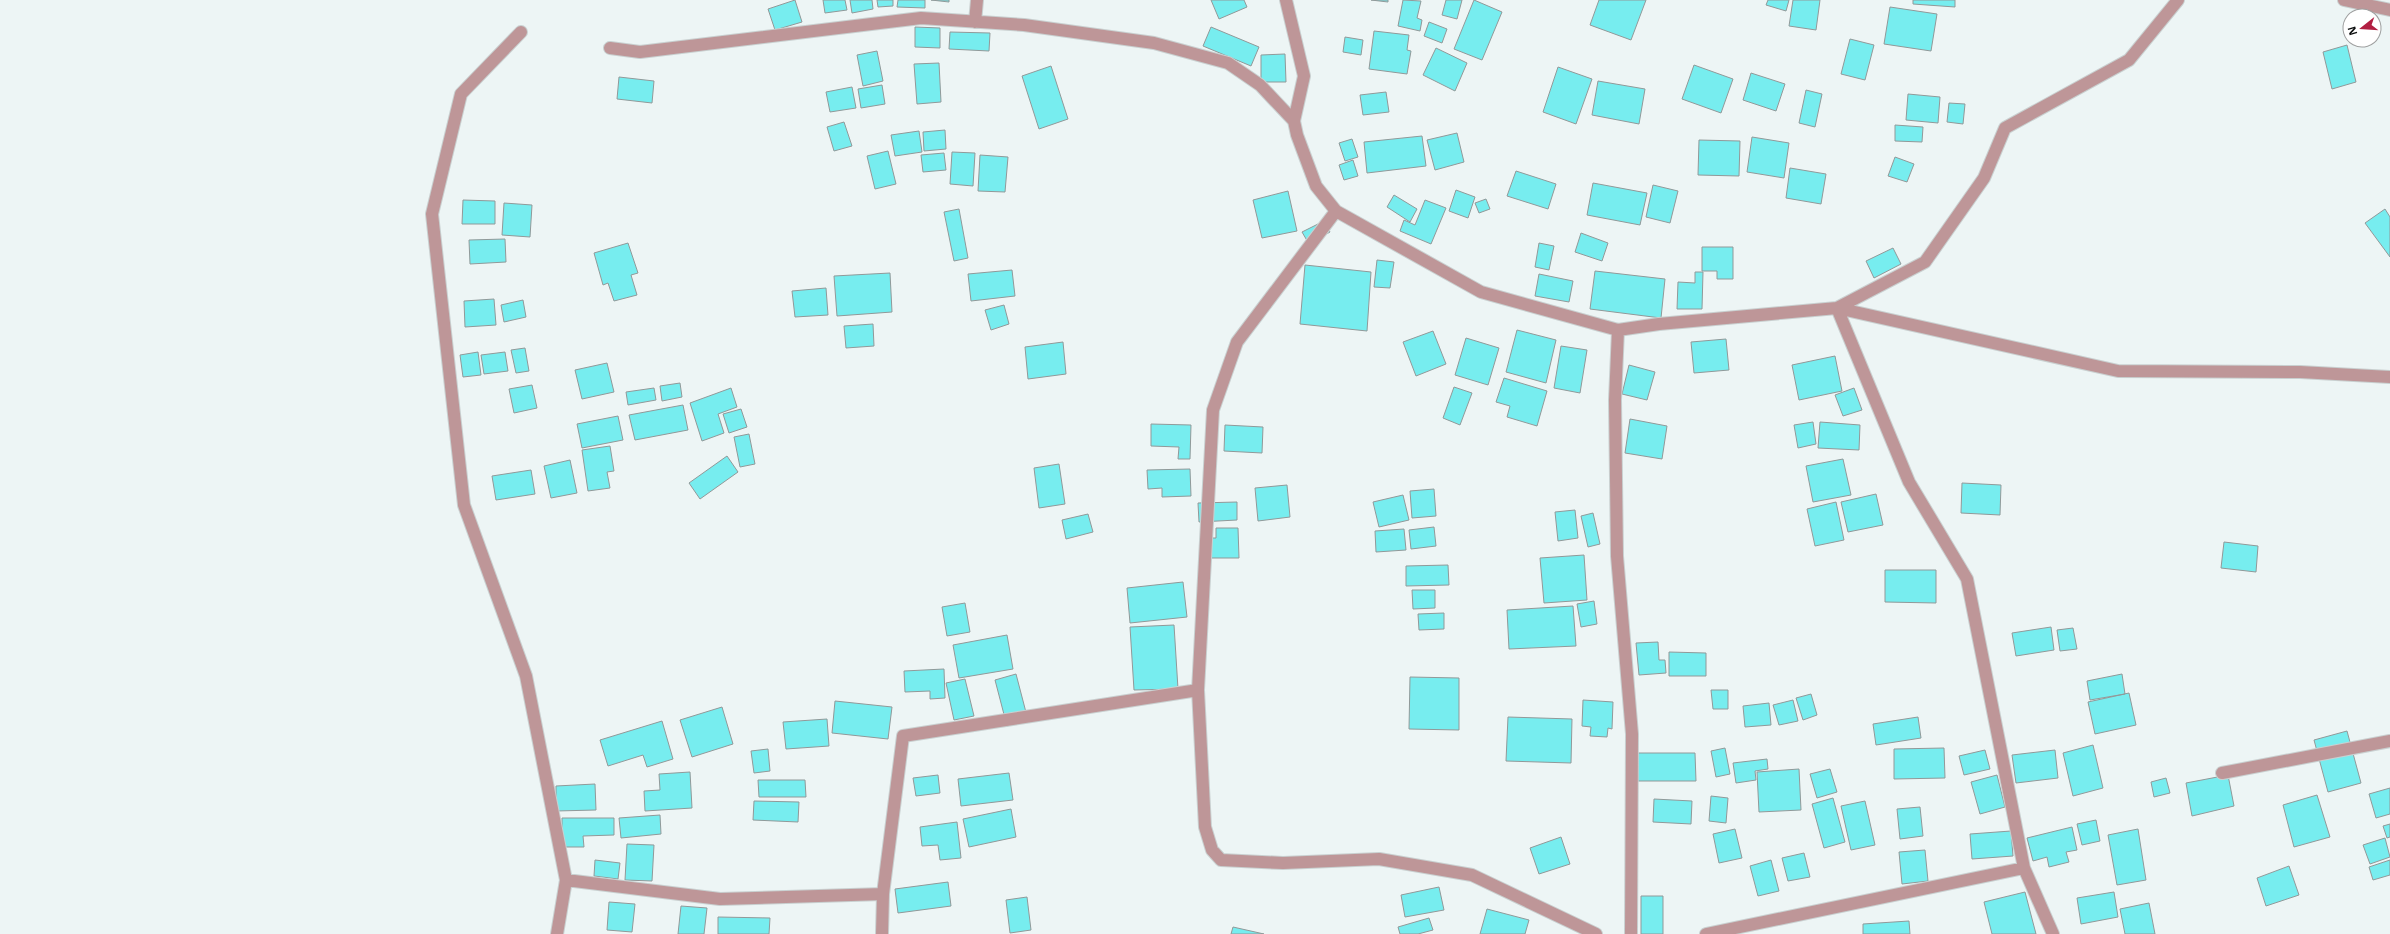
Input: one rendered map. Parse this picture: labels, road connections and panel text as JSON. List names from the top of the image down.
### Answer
{
  "north": "left"
}
